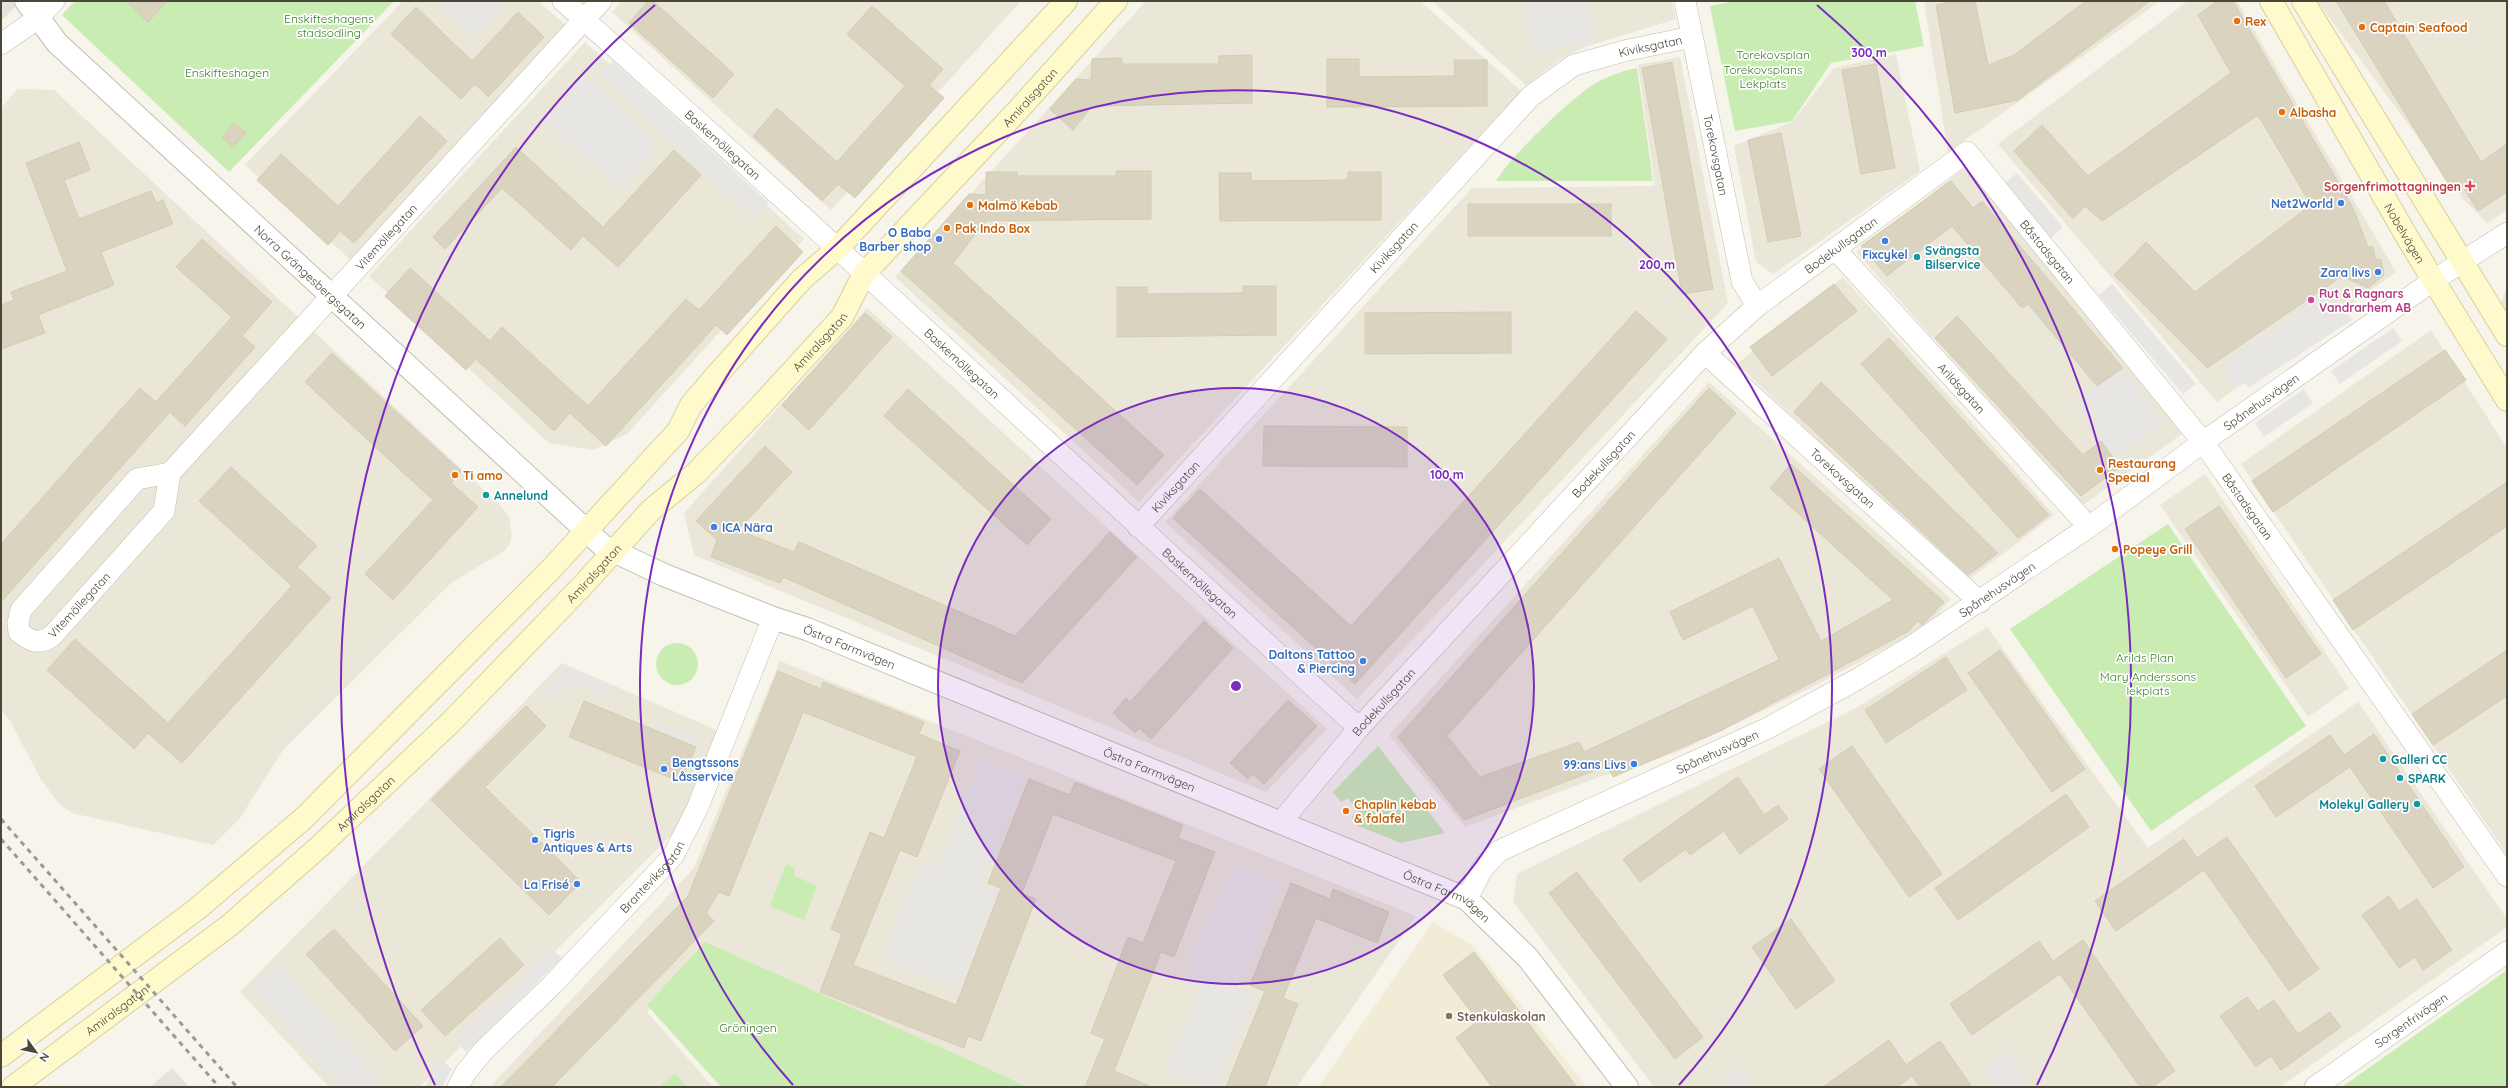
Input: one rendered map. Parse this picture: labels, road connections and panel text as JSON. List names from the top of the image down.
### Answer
{
  "streets": {
    "main road": ["Amiralsgatan", "Nobelvägen"],
    "street": [
      "Kiviksgatan",
      "Baskemöllegatan",
      "Torekovsgatan",
      "Vitemöllegatan",
      "Bodekullsgatan",
      "Båstadsgatan",
      "Norra Grängesbergsgatan",
      "Arildsgatan",
      "Spånehusvägen",
      "Östra Farmvägen",
      "Branteviksgatan",
      "Sorgenfrivägen"
    ]
  },
  "crossings": [
    ["Kiviksgatan", "Baskemöllegatan"],
    ["Kiviksgatan", "Torekovsgatan"],
    ["Amiralsgatan", "Baskemöllegatan"],
    ["Amiralsgatan", "Norra Grängesbergsgatan"],
    ["Amiralsgatan", "Östra Farmvägen"],
    ["Baskemöllegatan", "Vitemöllegatan"],
    ["Baskemöllegatan", "Bodekullsgatan"],
    ["Torekovsgatan", "Bodekullsgatan"],
    ["Torekovsgatan", "Spånehusvägen"],
    ["Nobelvägen", "Spånehusvägen"],
    ["Vitemöllegatan", "Norra Grängesbergsgatan"],
    ["Bodekullsgatan", "Båstadsgatan"],
    ["Bodekullsgatan", "Arildsgatan"],
    ["Bodekullsgatan", "Östra Farmvägen"],
    ["Båstadsgatan", "Spånehusvägen"],
    ["Norra Grängesbergsgatan", "Östra Farmvägen"],
    ["Arildsgatan", "Spånehusvägen"],
    ["Spånehusvägen", "Östra Farmvägen"],
    ["Östra Farmvägen", "Branteviksgatan"]
  ],
  "parks": [
    "Enskifteshagens stadsodling",
    "Torekovsplan",
    "Torekovsplans Lekplats",
    "Enskifteshagen",
    "Arilds Plan",
    "Mary Anderssons lekplats",
    "Gröningen"
  ],
  "places": {
    "other": [
      "Rex",
      "Captain Seafood",
      "Albasha",
      "Net2World",
      "Malmö Kebab",
      "Pak Indo Box",
      "O Baba Barber shop",
      "Fixcykel",
      "Svängsta Bilservice",
      "Zara livs",
      "Rut & Ragnars Vandrarhem AB",
      "Restaurang Special",
      "Ti amo",
      "Annelund",
      "ICA Nära",
      "Popeye Grill",
      "Daltons Tattoo & Piercing",
      "Galleri CC",
      "99:ans Livs",
      "Bengtssons Låsservice",
      "SPARK",
      "Molekyl Gallery",
      "Chaplin kebab & falafel",
      "Tigris Antiques & Arts",
      "La Frisé",
      "Stenkulaskolan"
    ],
    "health": ["Sorgenfrimottagningen"]
  },
  "north": "bottom right",
  "rings": ["300 m", "200 m", "100 m"]
}
